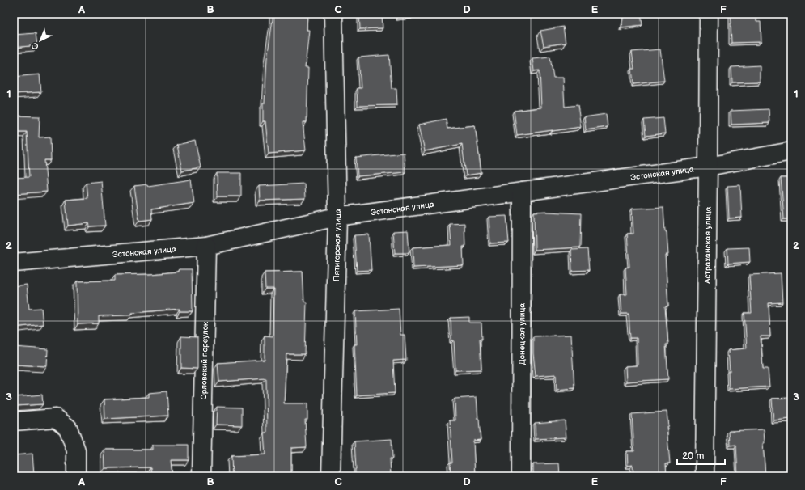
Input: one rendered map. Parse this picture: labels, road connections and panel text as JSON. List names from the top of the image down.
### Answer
{
  "streets": {
    "street": [
      "Эстонская улица",
      "Пятигорская улица",
      "Астраханская улица",
      "Донецкая улица",
      "Орловский переулок"
    ]
  },
  "crossings": [
    ["Эстонская улица", "Пятигорская улица"],
    ["Эстонская улица", "Астраханская улица"],
    ["Эстонская улица", "Донецкая улица"],
    ["Эстонская улица", "Орловский переулок"]
  ],
  "scale_bar": "20 m",
  "north": "bottom left",
  "grid": {
    "columns": [
      "A",
      "B",
      "C",
      "D",
      "E",
      "F"
    ],
    "rows": ["1", "2", "3"]
  }
}
